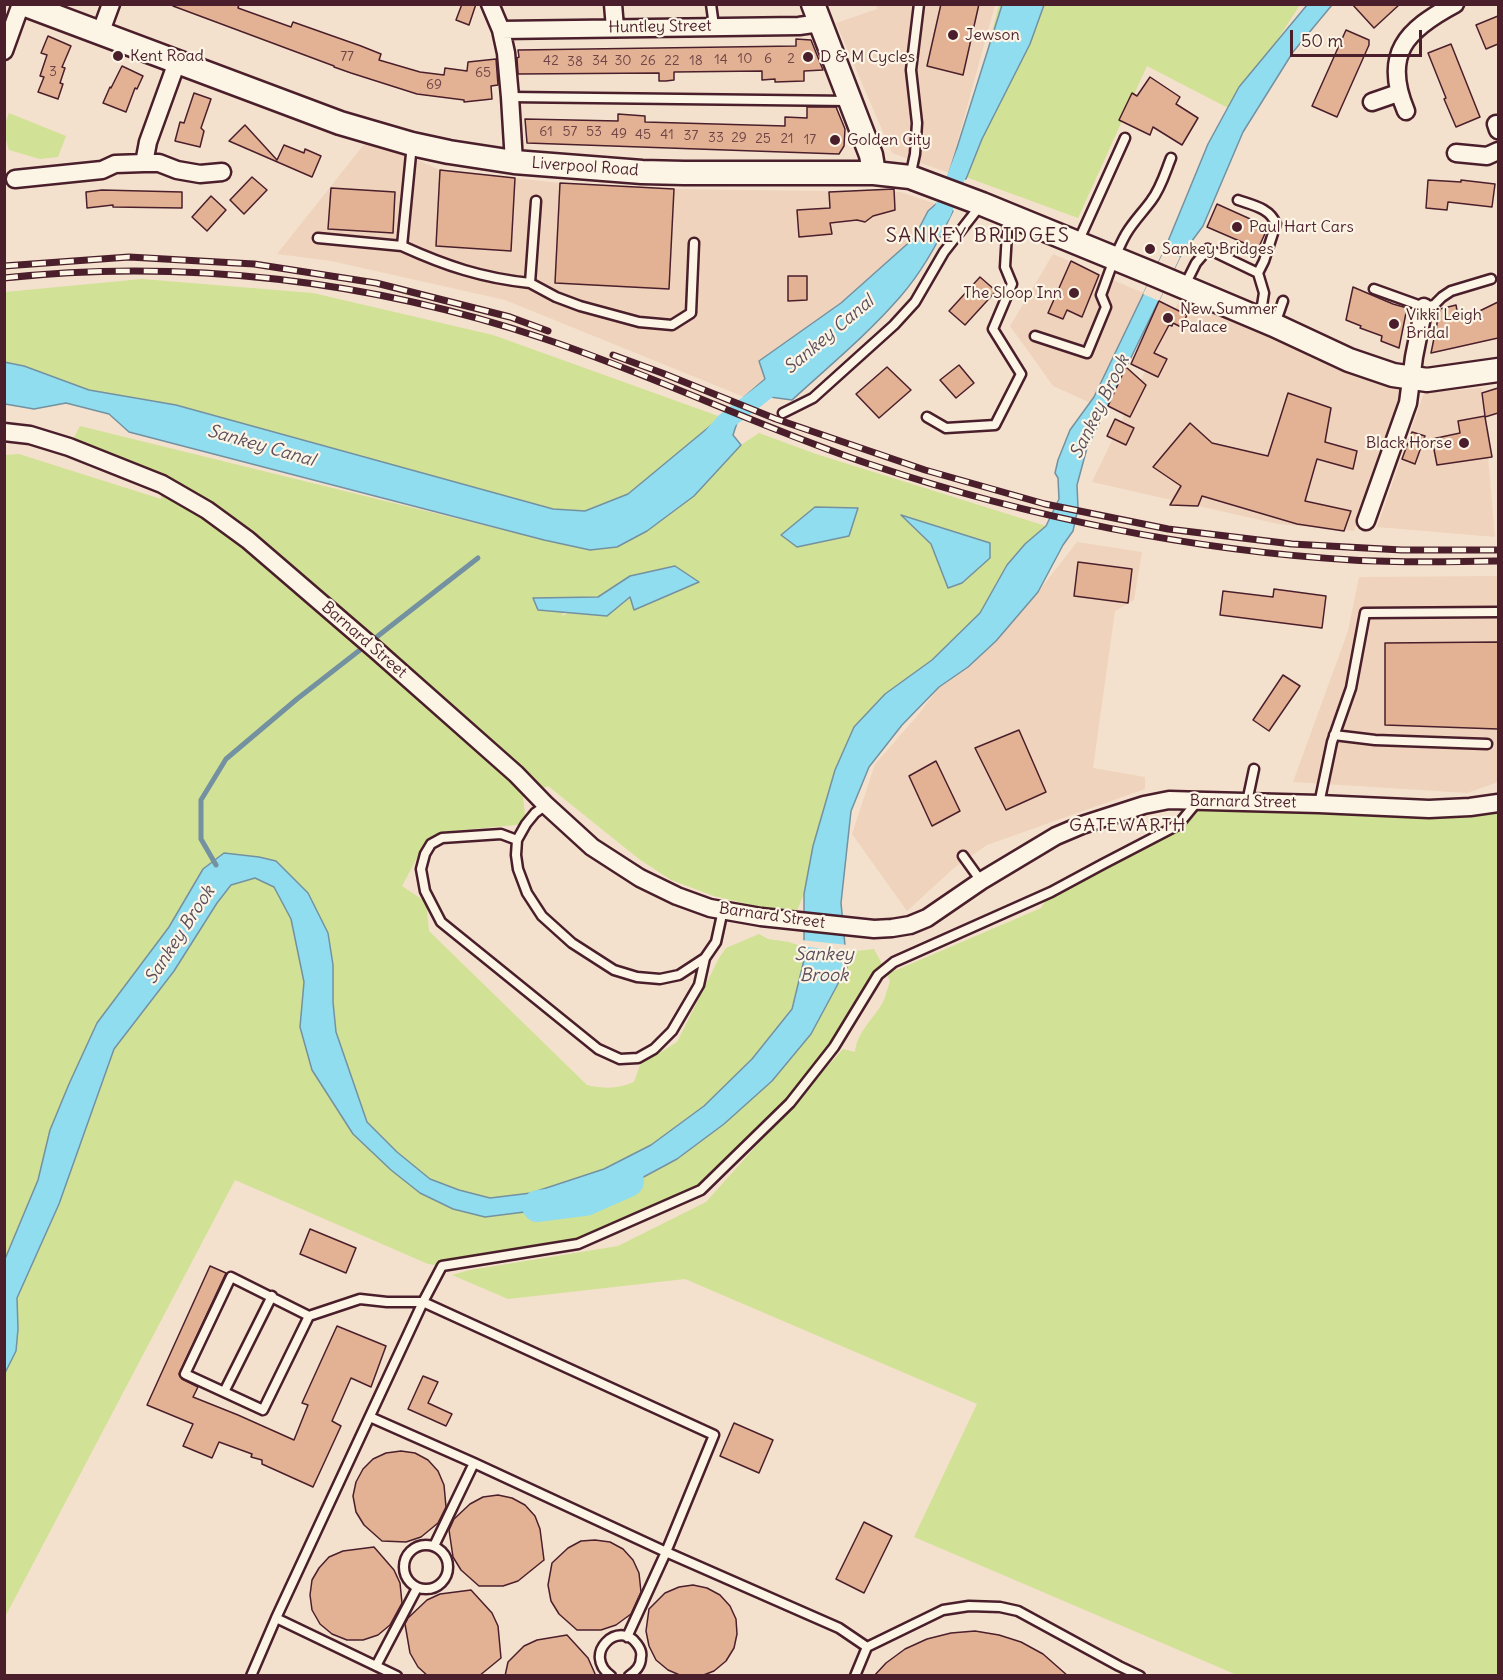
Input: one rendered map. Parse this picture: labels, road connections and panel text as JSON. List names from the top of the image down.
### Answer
{
  "streets": {
    "street": ["Huntley Street", "Liverpool Road", "Barnard Street"]
  },
  "districts": ["SANKEY BRIDGES", "GATEWARTH"],
  "water": ["Sankey Canal", "Sankey Brook"],
  "places": [
    "Jewson",
    "Kent Road",
    "D & M Cycles",
    "Golden City",
    "Paul Hart Cars",
    "Sankey Bridges",
    "The Sloop Inn",
    "New Summer Palace",
    "Vikki Leigh Bridal",
    "Black Horse"
  ],
  "house_numbers": [
    "77",
    "10",
    "6",
    "2",
    "14",
    "42",
    "34",
    "30",
    "26",
    "22",
    "18",
    "38",
    "3",
    "65",
    "69",
    "61",
    "57",
    "53",
    "49",
    "45",
    "41",
    "37",
    "33",
    "29",
    "25",
    "21",
    "17"
  ],
  "scale_bar": "50 m"
}
